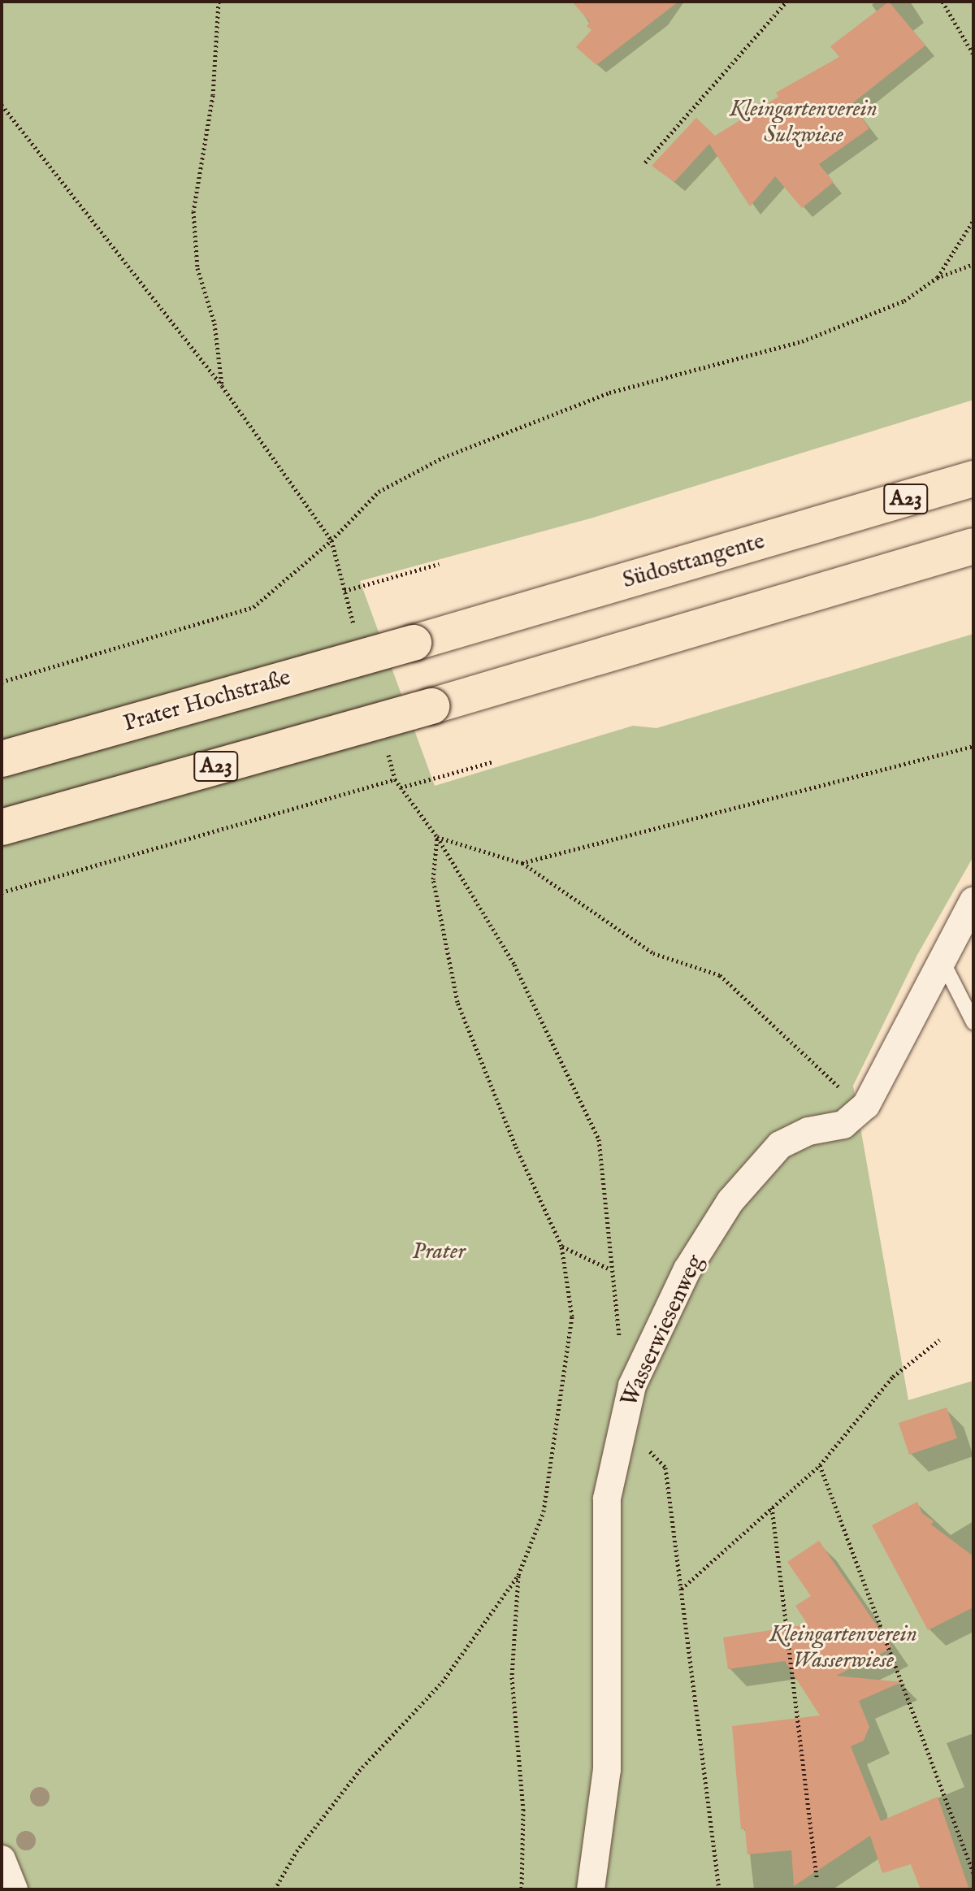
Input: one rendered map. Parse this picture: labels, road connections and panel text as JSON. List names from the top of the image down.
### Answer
{
  "streets": {
    "highway": ["A23", "Südosttangente", "Prater Hochstraße"],
    "street": ["Wasserwiesenweg"]
  },
  "crossings": [
    ["Südosttangente", "Prater Hochstraße"]
  ],
  "parks": ["Kleingartenverein Sulzwiese", "Prater", "Kleingartenverein Wasserwiese"]
}
